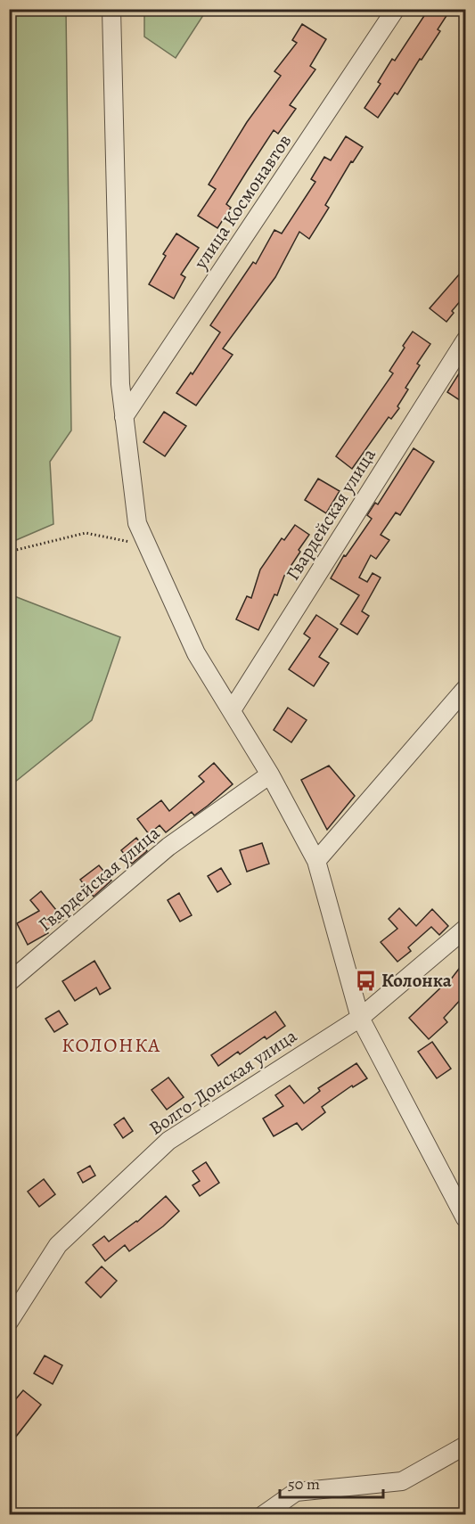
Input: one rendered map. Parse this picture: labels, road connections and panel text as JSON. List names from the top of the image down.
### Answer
{
  "streets": {
    "street": ["улица Космонавтов", "Гвардейская улица", "Волго-Донская улица"]
  },
  "districts": ["КОЛОНКА"],
  "places": {
    "bus stop": ["Колонка"]
  },
  "scale_bar": "50 m"
}
